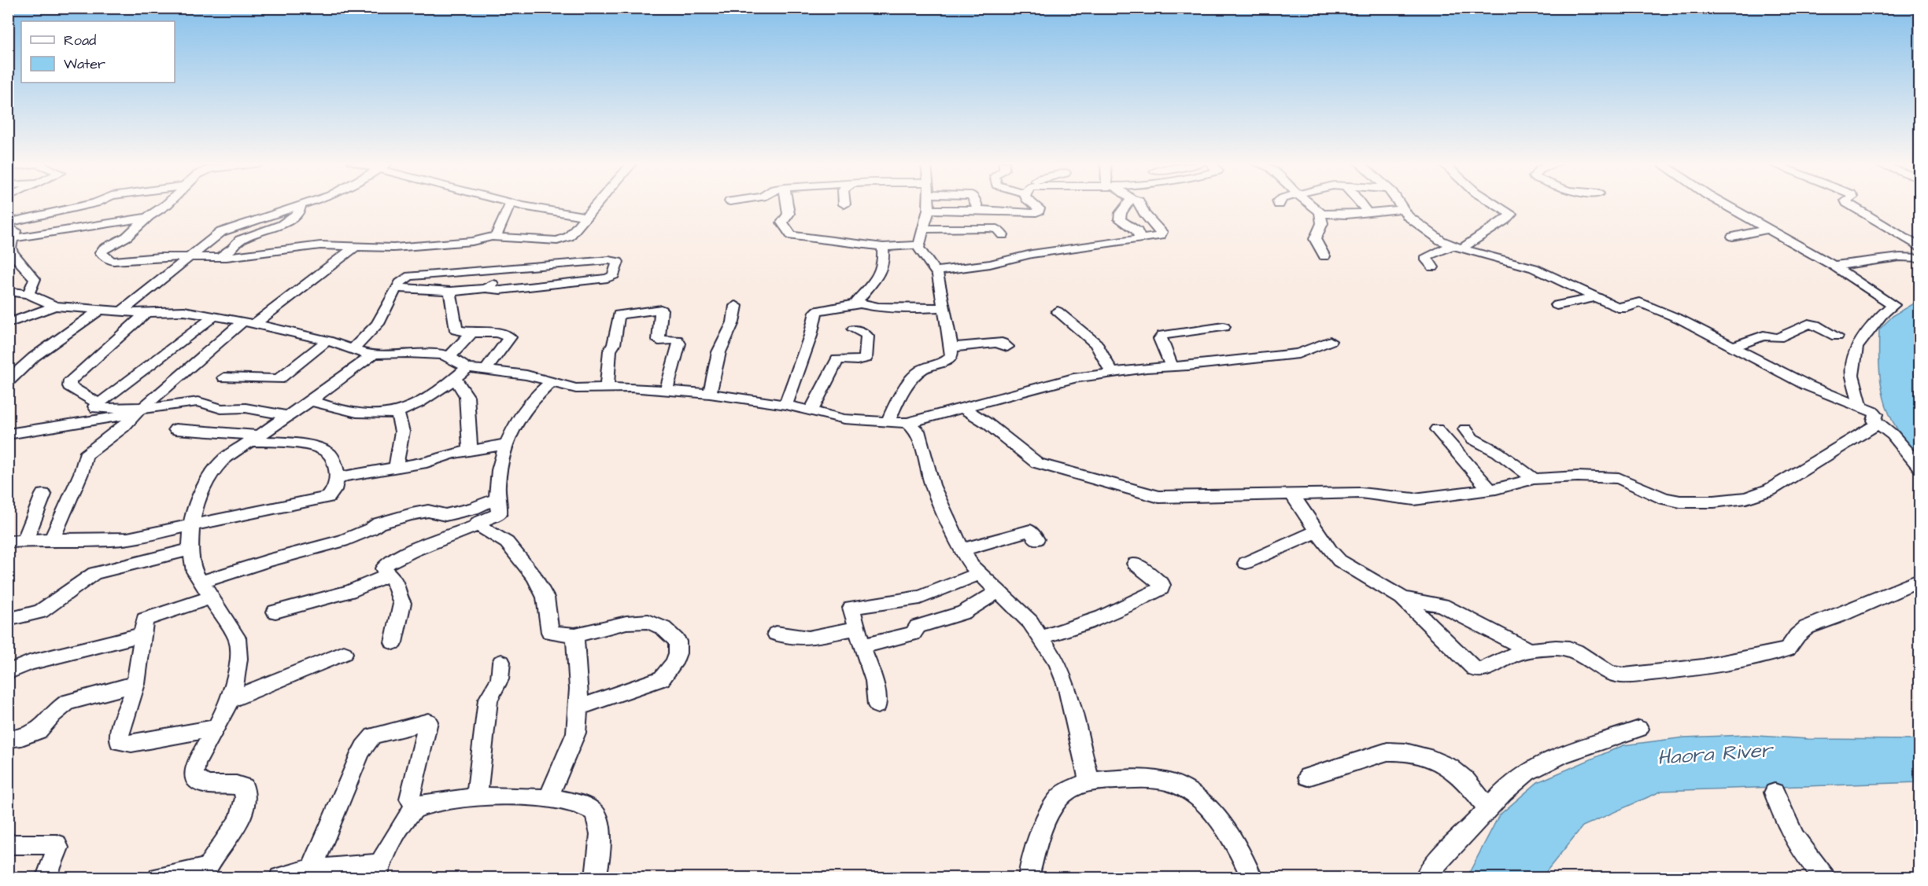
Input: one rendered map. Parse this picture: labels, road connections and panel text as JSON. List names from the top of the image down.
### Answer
{
  "water": ["Haora River"],
  "legend": ["Road", "Water"]
}
